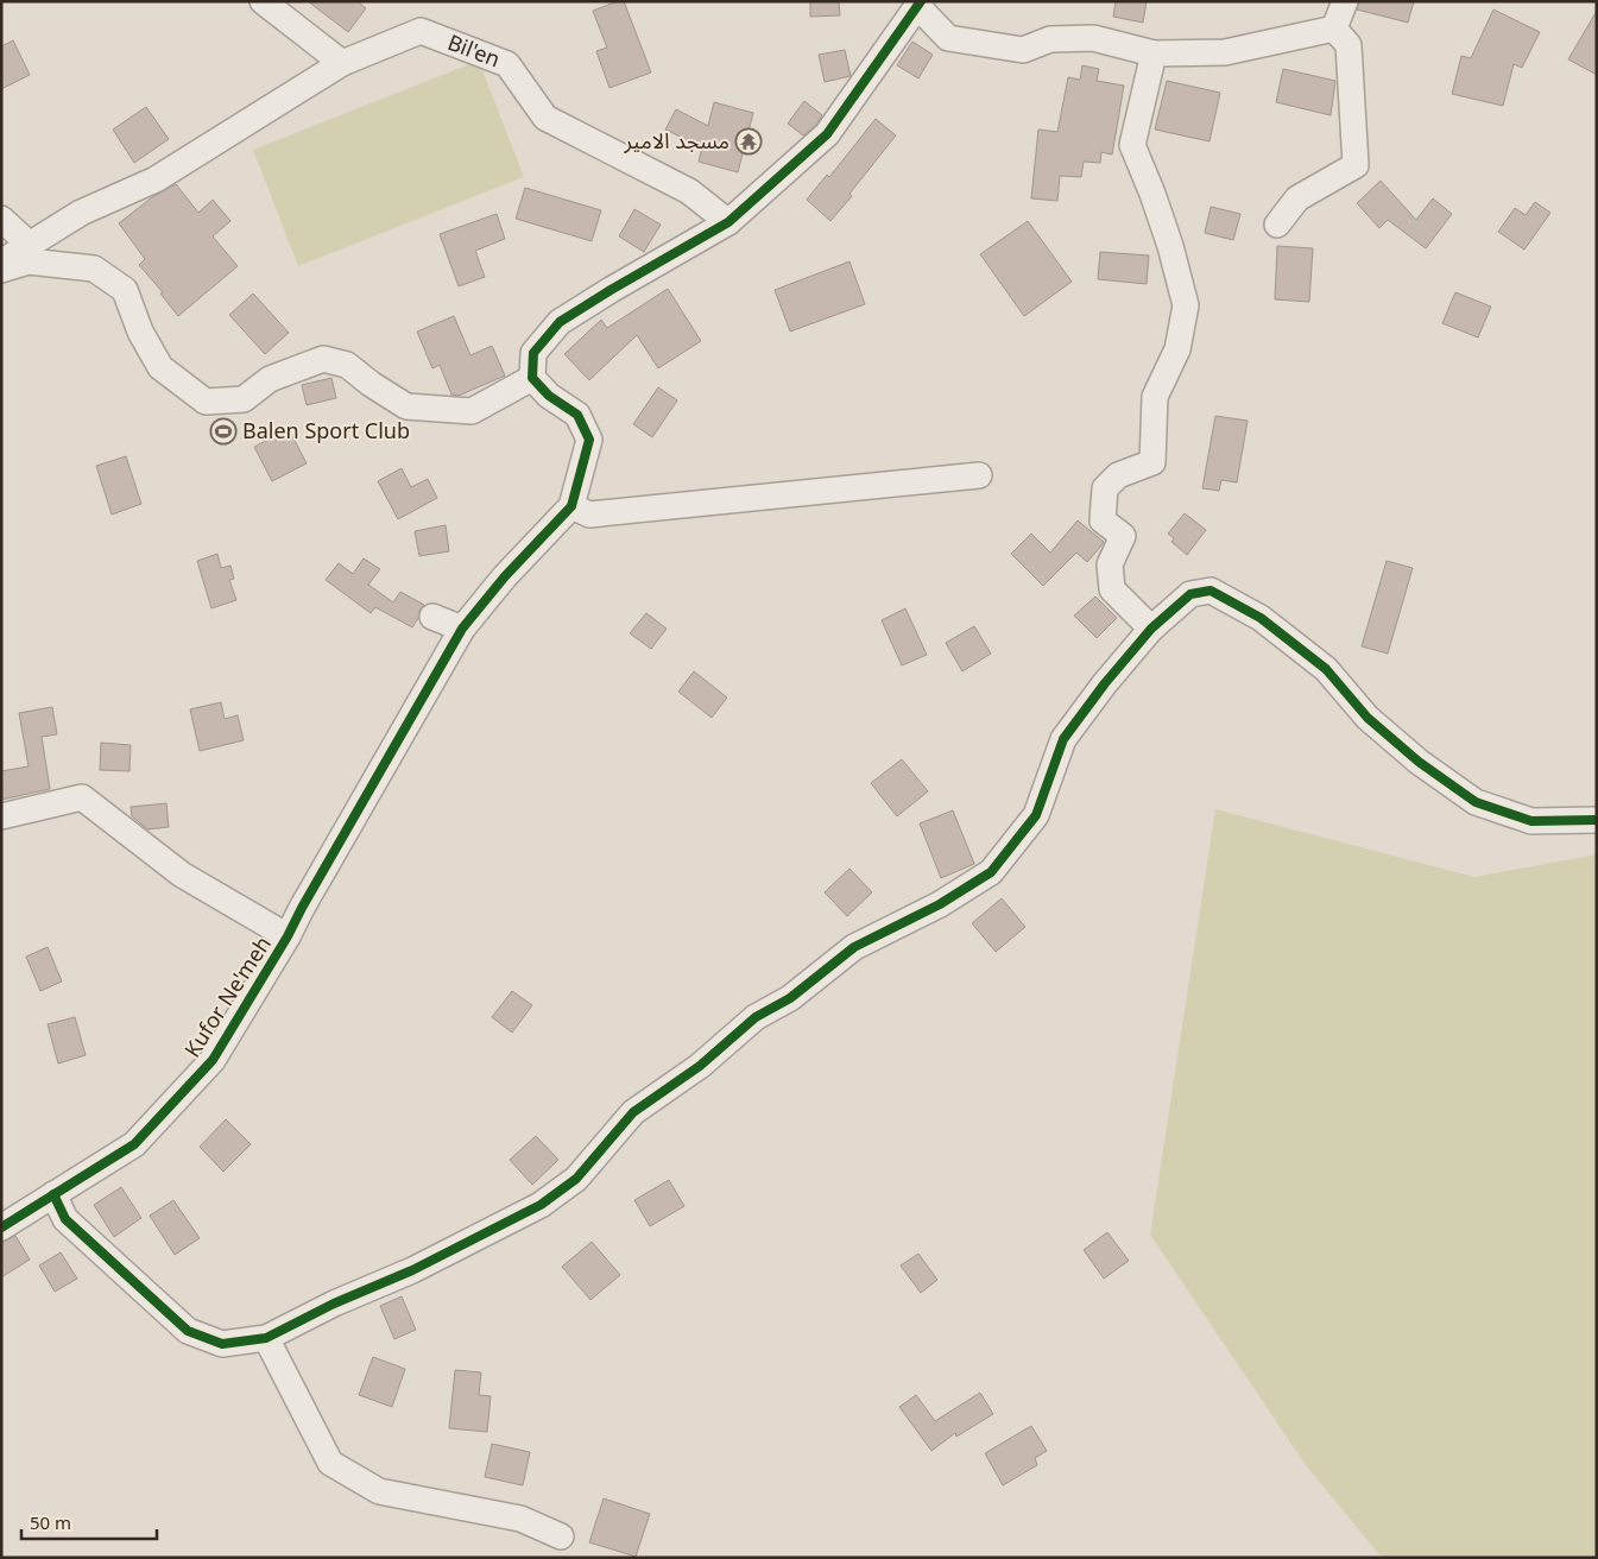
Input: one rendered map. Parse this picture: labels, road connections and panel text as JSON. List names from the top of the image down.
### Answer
{
  "streets": {
    "street": ["Bil'en", "Kufor Ne'meh"]
  },
  "places": {
    "temple": ["مسجد الامير"],
    "sports": ["Balen Sport Club"]
  },
  "scale_bar": "50 m"
}
